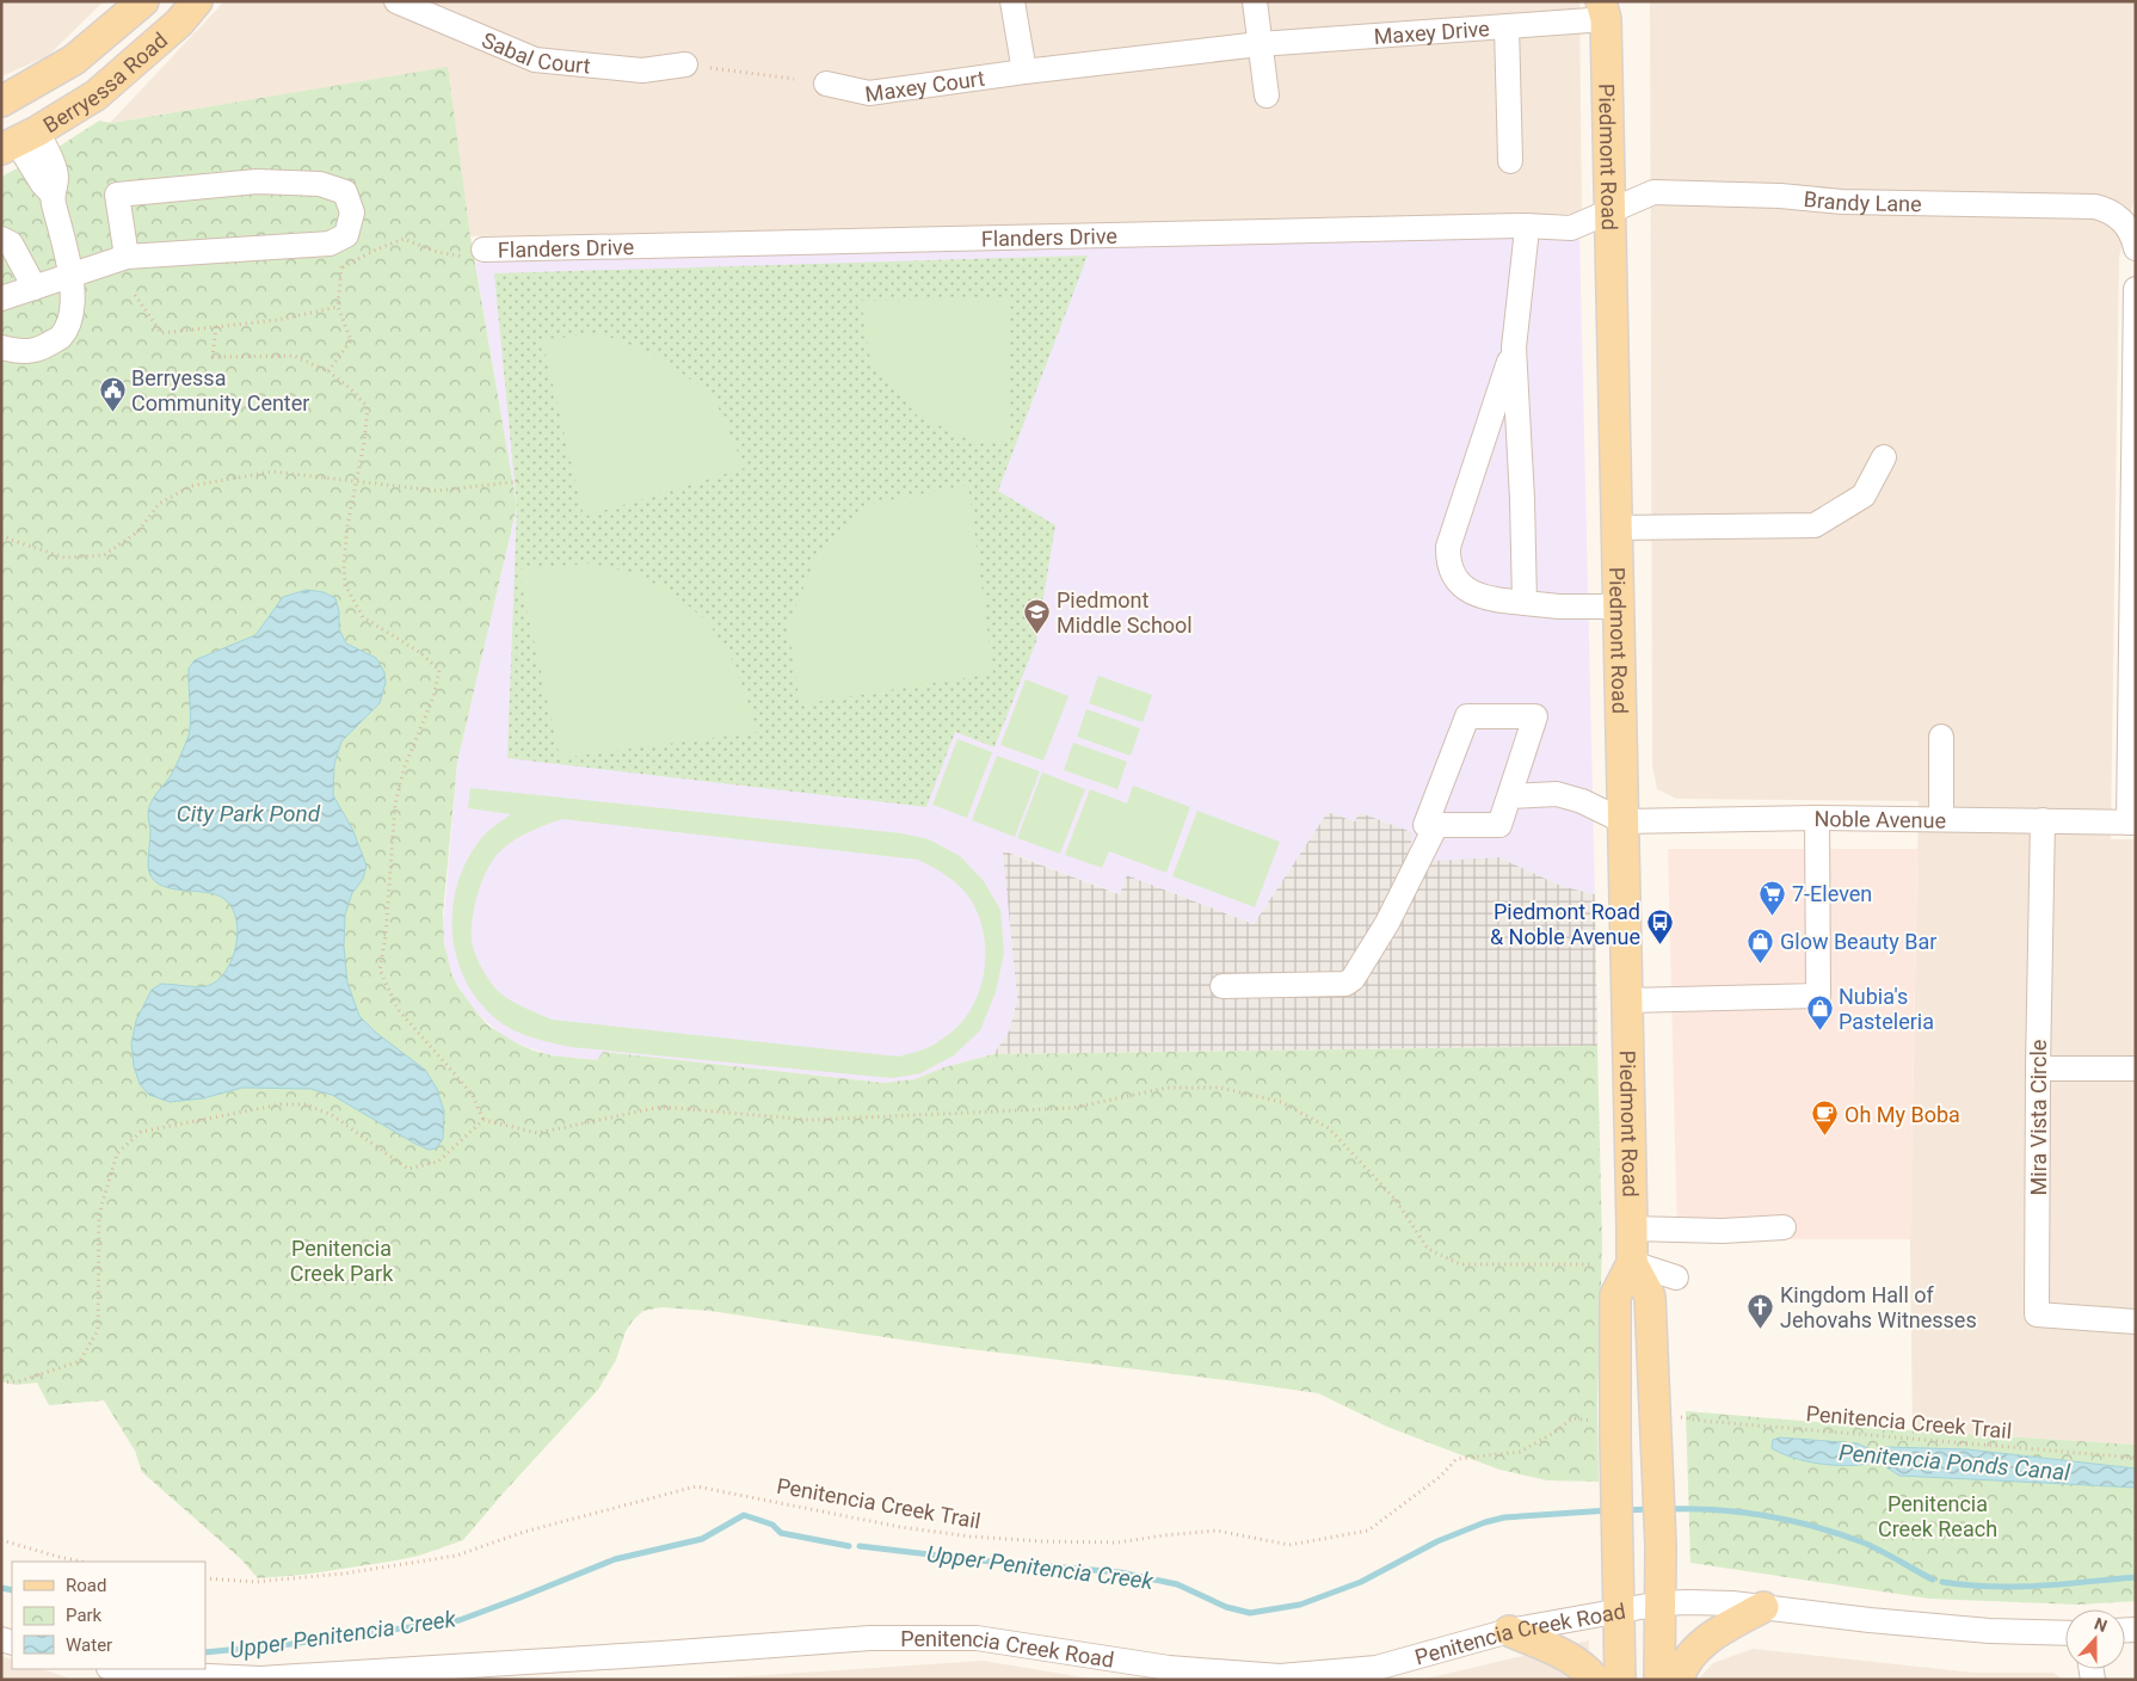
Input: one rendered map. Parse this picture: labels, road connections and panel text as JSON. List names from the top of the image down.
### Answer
{
  "streets": {
    "main road": ["Berryessa Road", "Piedmont Road"],
    "street": [
      "Maxey Drive",
      "Sabal Court",
      "Maxey Court",
      "Brandy Lane",
      "Flanders Drive",
      "Noble Avenue",
      "Mira Vista Circle",
      "Penitencia Creek Road"
    ],
    "path": ["Penitencia Creek Trail"]
  },
  "crossings": [
    ["Maxey Drive", "Maxey Court"],
    ["Maxey Drive", "Piedmont Road"],
    ["Piedmont Road", "Brandy Lane"],
    ["Piedmont Road", "Flanders Drive"],
    ["Piedmont Road", "Noble Avenue"],
    ["Piedmont Road", "Penitencia Creek Trail"],
    ["Piedmont Road", "Penitencia Creek Road"],
    ["Brandy Lane", "Flanders Drive"],
    ["Noble Avenue", "Mira Vista Circle"]
  ],
  "water": ["City Park Pond", "Penitencia Ponds Canal", "Upper Penitencia Creek"],
  "parks": ["Penitencia Creek Park", "Penitencia Creek Reach"],
  "places": {
    "public building": ["Berryessa Community Center"],
    "school or university": ["Piedmont Middle School"],
    "supermarket": ["7-Eleven"],
    "bus stop": ["Piedmont Road & Noble Avenue"],
    "shop": ["Glow Beauty Bar", "Nubia's Pasteleria"],
    "cafe": ["Oh My Boba"],
    "church": ["Kingdom Hall of Jehovahs Witnesses"]
  },
  "legend": ["Road", "Park", "Water"],
  "north": "top"
}
